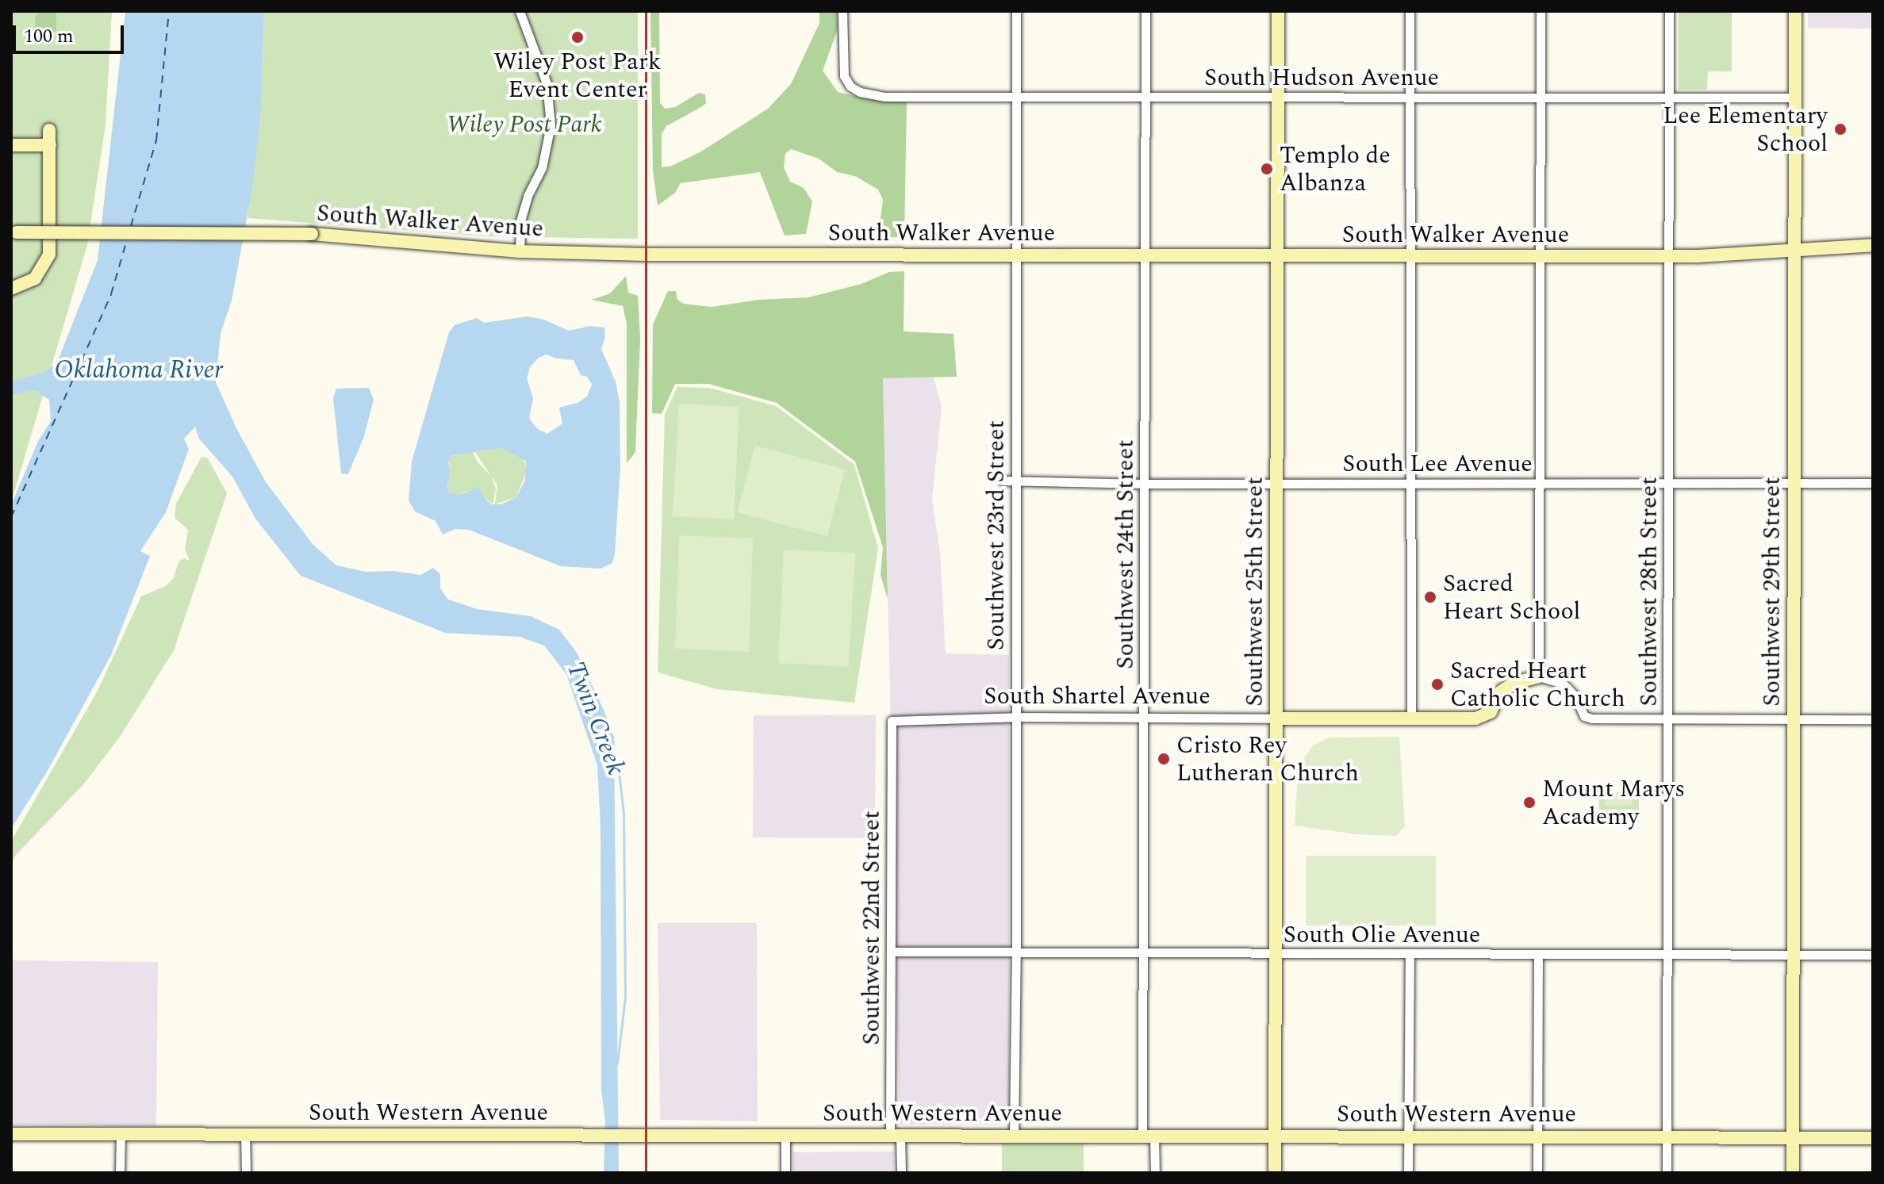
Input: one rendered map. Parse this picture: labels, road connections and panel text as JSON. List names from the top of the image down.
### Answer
{
  "streets": {
    "main road": [
      "South Walker Avenue",
      "Southwest 25th Street",
      "Southwest 29th Street",
      "South Shartel Avenue",
      "South Western Avenue"
    ],
    "street": [
      "South Hudson Avenue",
      "South Lee Avenue",
      "Southwest 23rd Street",
      "Southwest 24th Street",
      "Southwest 28th Street",
      "Southwest 22nd Street",
      "South Olie Avenue"
    ]
  },
  "crossings": [
    ["South Hudson Avenue", "Southwest 23rd Street"],
    ["South Hudson Avenue", "Southwest 24th Street"],
    ["South Hudson Avenue", "Southwest 25th Street"],
    ["South Hudson Avenue", "Southwest 28th Street"],
    ["South Hudson Avenue", "Southwest 29th Street"],
    ["South Walker Avenue", "Southwest 23rd Street"],
    ["South Walker Avenue", "Southwest 24th Street"],
    ["South Walker Avenue", "Southwest 25th Street"],
    ["South Walker Avenue", "Southwest 28th Street"],
    ["South Walker Avenue", "Southwest 29th Street"],
    ["South Lee Avenue", "Southwest 23rd Street"],
    ["South Lee Avenue", "Southwest 24th Street"],
    ["South Lee Avenue", "Southwest 25th Street"],
    ["South Lee Avenue", "Southwest 28th Street"],
    ["South Lee Avenue", "Southwest 29th Street"],
    ["Southwest 23rd Street", "South Shartel Avenue"],
    ["Southwest 23rd Street", "South Olie Avenue"],
    ["Southwest 23rd Street", "South Western Avenue"],
    ["Southwest 24th Street", "South Shartel Avenue"],
    ["Southwest 24th Street", "South Olie Avenue"],
    ["Southwest 24th Street", "South Western Avenue"],
    ["Southwest 25th Street", "South Shartel Avenue"],
    ["Southwest 25th Street", "South Olie Avenue"],
    ["Southwest 25th Street", "South Western Avenue"],
    ["Southwest 28th Street", "South Olie Avenue"],
    ["Southwest 28th Street", "South Western Avenue"],
    ["Southwest 29th Street", "South Olie Avenue"],
    ["Southwest 29th Street", "South Western Avenue"],
    ["South Shartel Avenue", "Southwest 22nd Street"],
    ["Southwest 22nd Street", "South Olie Avenue"],
    ["Southwest 22nd Street", "South Western Avenue"]
  ],
  "water": ["Oklahoma River", "Twin Creek"],
  "parks": ["Wiley Post Park"],
  "places": [
    "Wiley Post Park Event Center",
    "Lee Elementary School",
    "Templo de Albanza",
    "Sacred Heart School",
    "Sacred Heart Catholic Church",
    "Cristo Rey Lutheran Church",
    "Mount Marys Academy"
  ],
  "scale_bar": "100 m"
}
